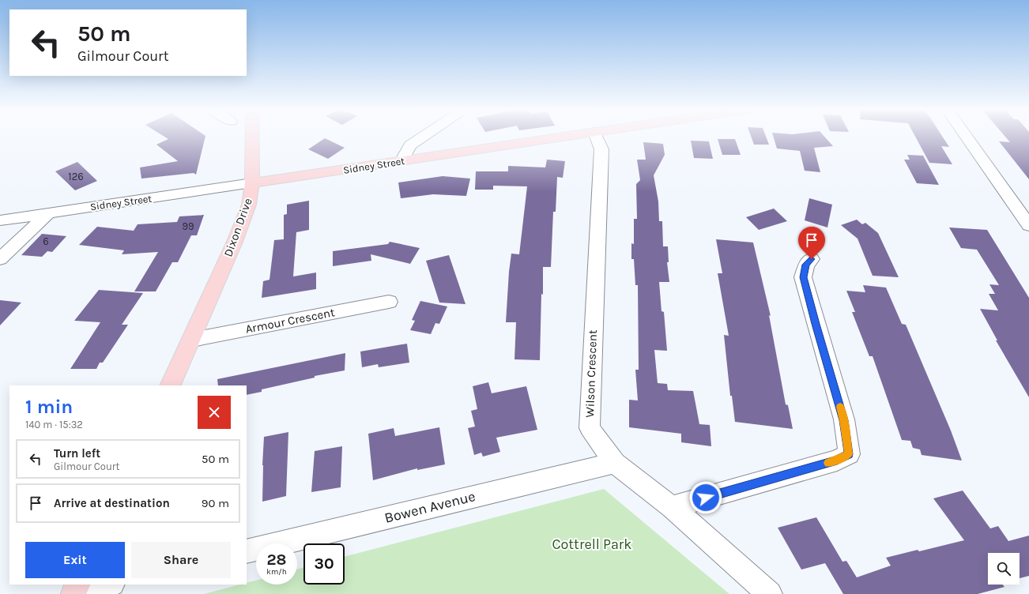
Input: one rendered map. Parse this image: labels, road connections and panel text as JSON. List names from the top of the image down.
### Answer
{
  "streets": {
    "main road": ["Sidney Street", "Dixon Drive"],
    "street": ["Armour Crescent", "Wilson Crescent", "Bowen Avenue"]
  },
  "crossings": [
    ["Sidney Street", "Dixon Drive"],
    ["Dixon Drive", "Armour Crescent"],
    ["Wilson Crescent", "Bowen Avenue"]
  ],
  "parks": ["Cottrell Park"],
  "house_numbers": ["126", "99", "6"],
  "page": {
    "turn": ["50 m", "Gilmour Court"],
    "heading": ["1 min", "140 m · 15:32"],
    "list": [
      {
        "name": "Turn left",
        "note": "Gilmour Court",
        "value": "50 m"
      },
      {
        "name": "Arrive at destination",
        "value": "90 m"
      }
    ],
    "buttons": ["Exit", "Share"],
    "speed": "28 km/h",
    "limit": "30"
  }
}
